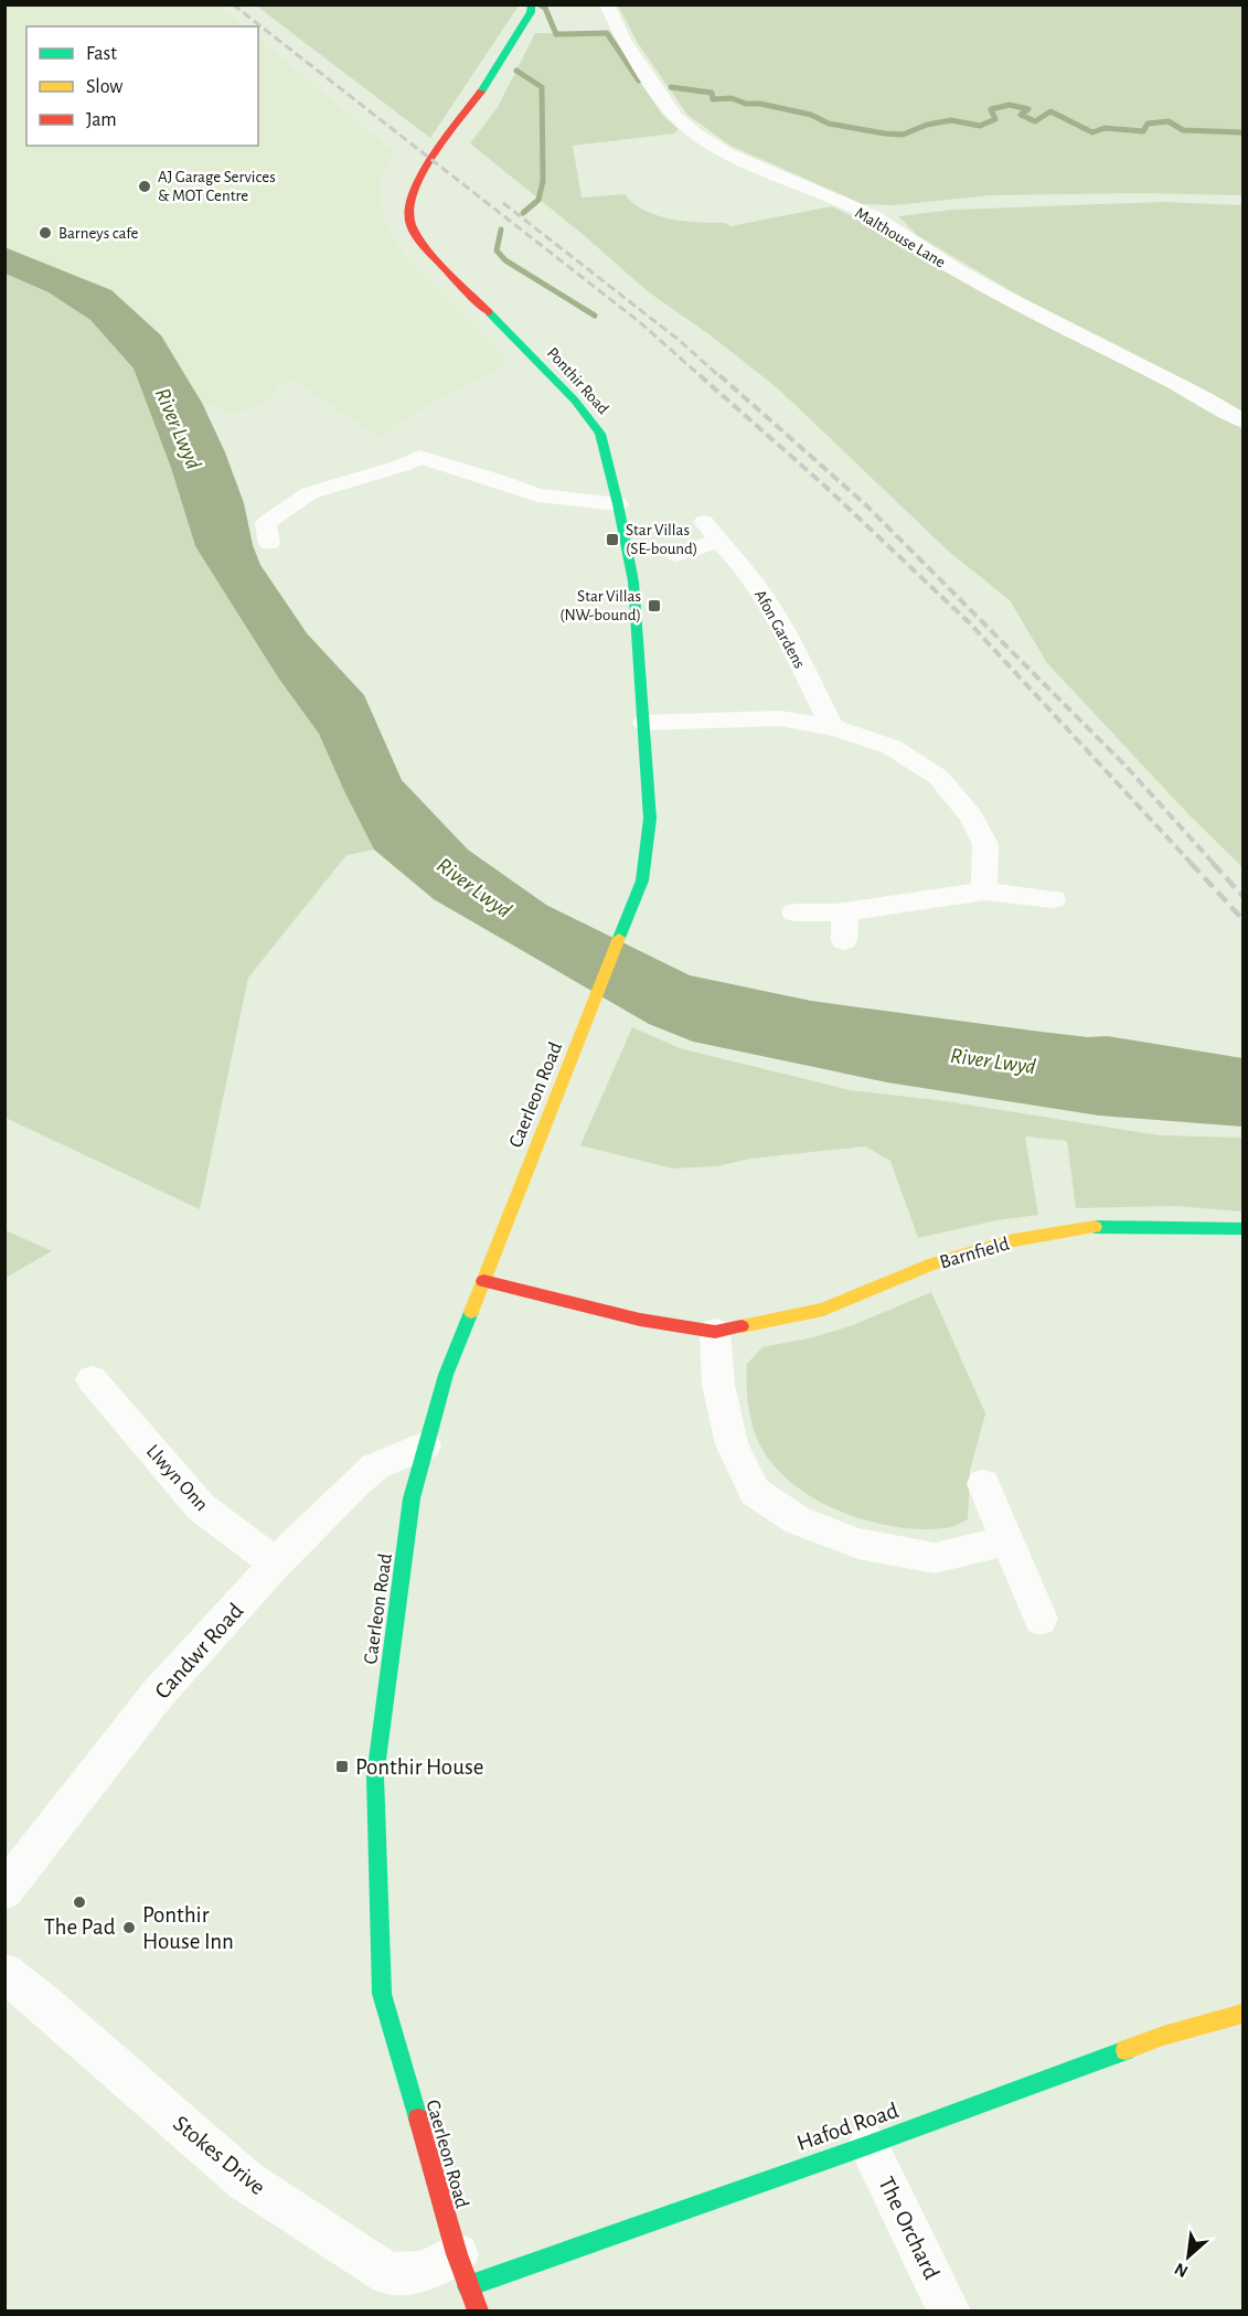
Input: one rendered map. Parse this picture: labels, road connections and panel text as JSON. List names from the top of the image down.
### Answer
{
  "streets": {
    "main road": [
      "Ponthir Road",
      "Caerleon Road",
      "Barnfield",
      "Hafod Road"
    ],
    "street": [
      "Malthouse Lane",
      "Afon Gardens",
      "Llwyn Onn",
      "Candwr Road",
      "Stokes Drive",
      "The Orchard"
    ]
  },
  "crossings": [
    ["Ponthir Road", "Caerleon Road"],
    ["Caerleon Road", "Barnfield"],
    ["Caerleon Road", "Candwr Road"],
    ["Caerleon Road", "Hafod Road"],
    ["Caerleon Road", "Stokes Drive"],
    ["Llwyn Onn", "Candwr Road"],
    ["Hafod Road", "Stokes Drive"],
    ["Hafod Road", "The Orchard"]
  ],
  "water": ["River Lwyd"],
  "places": {
    "other": [
      "AJ Garage Services & MOT Centre",
      "Barneys cafe",
      "The Pad",
      "Ponthir House Inn"
    ],
    "transit": ["Star Villas (SE-bound)", "Star Villas (NW-bound)", "Ponthir House"]
  },
  "legend": ["Fast", "Slow", "Jam"],
  "north": "bottom left"
}
